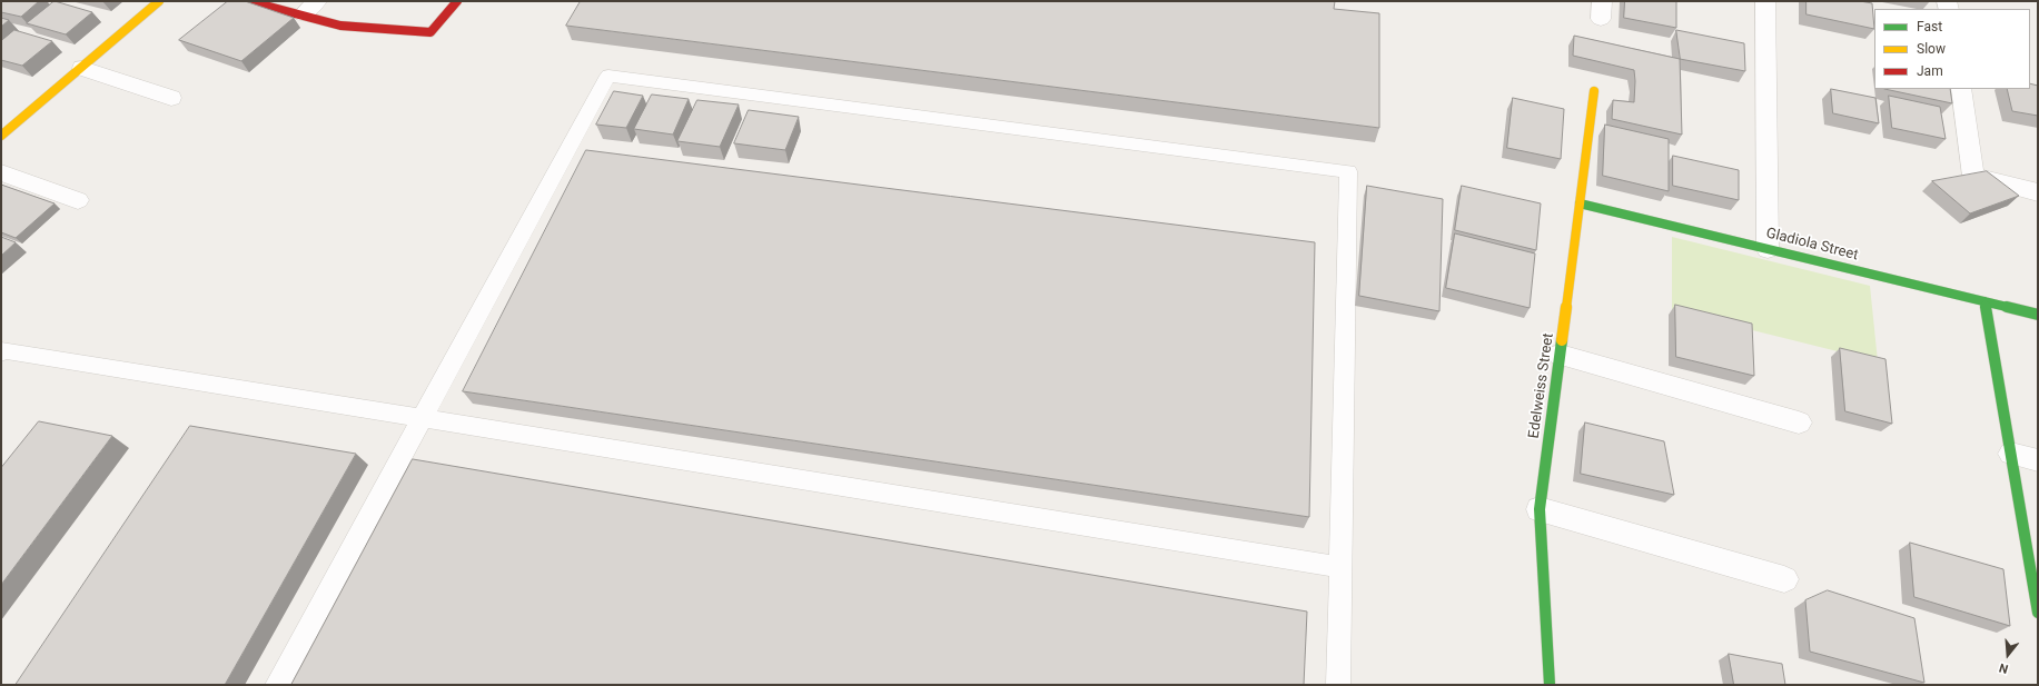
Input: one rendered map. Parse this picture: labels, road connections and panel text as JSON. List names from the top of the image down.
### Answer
{
  "streets": {
    "street": ["Gladiola Street", "Edelweiss Street"]
  },
  "crossings": [
    ["Gladiola Street", "Edelweiss Street"]
  ],
  "legend": ["Fast", "Slow", "Jam"],
  "north": "bottom"
}
